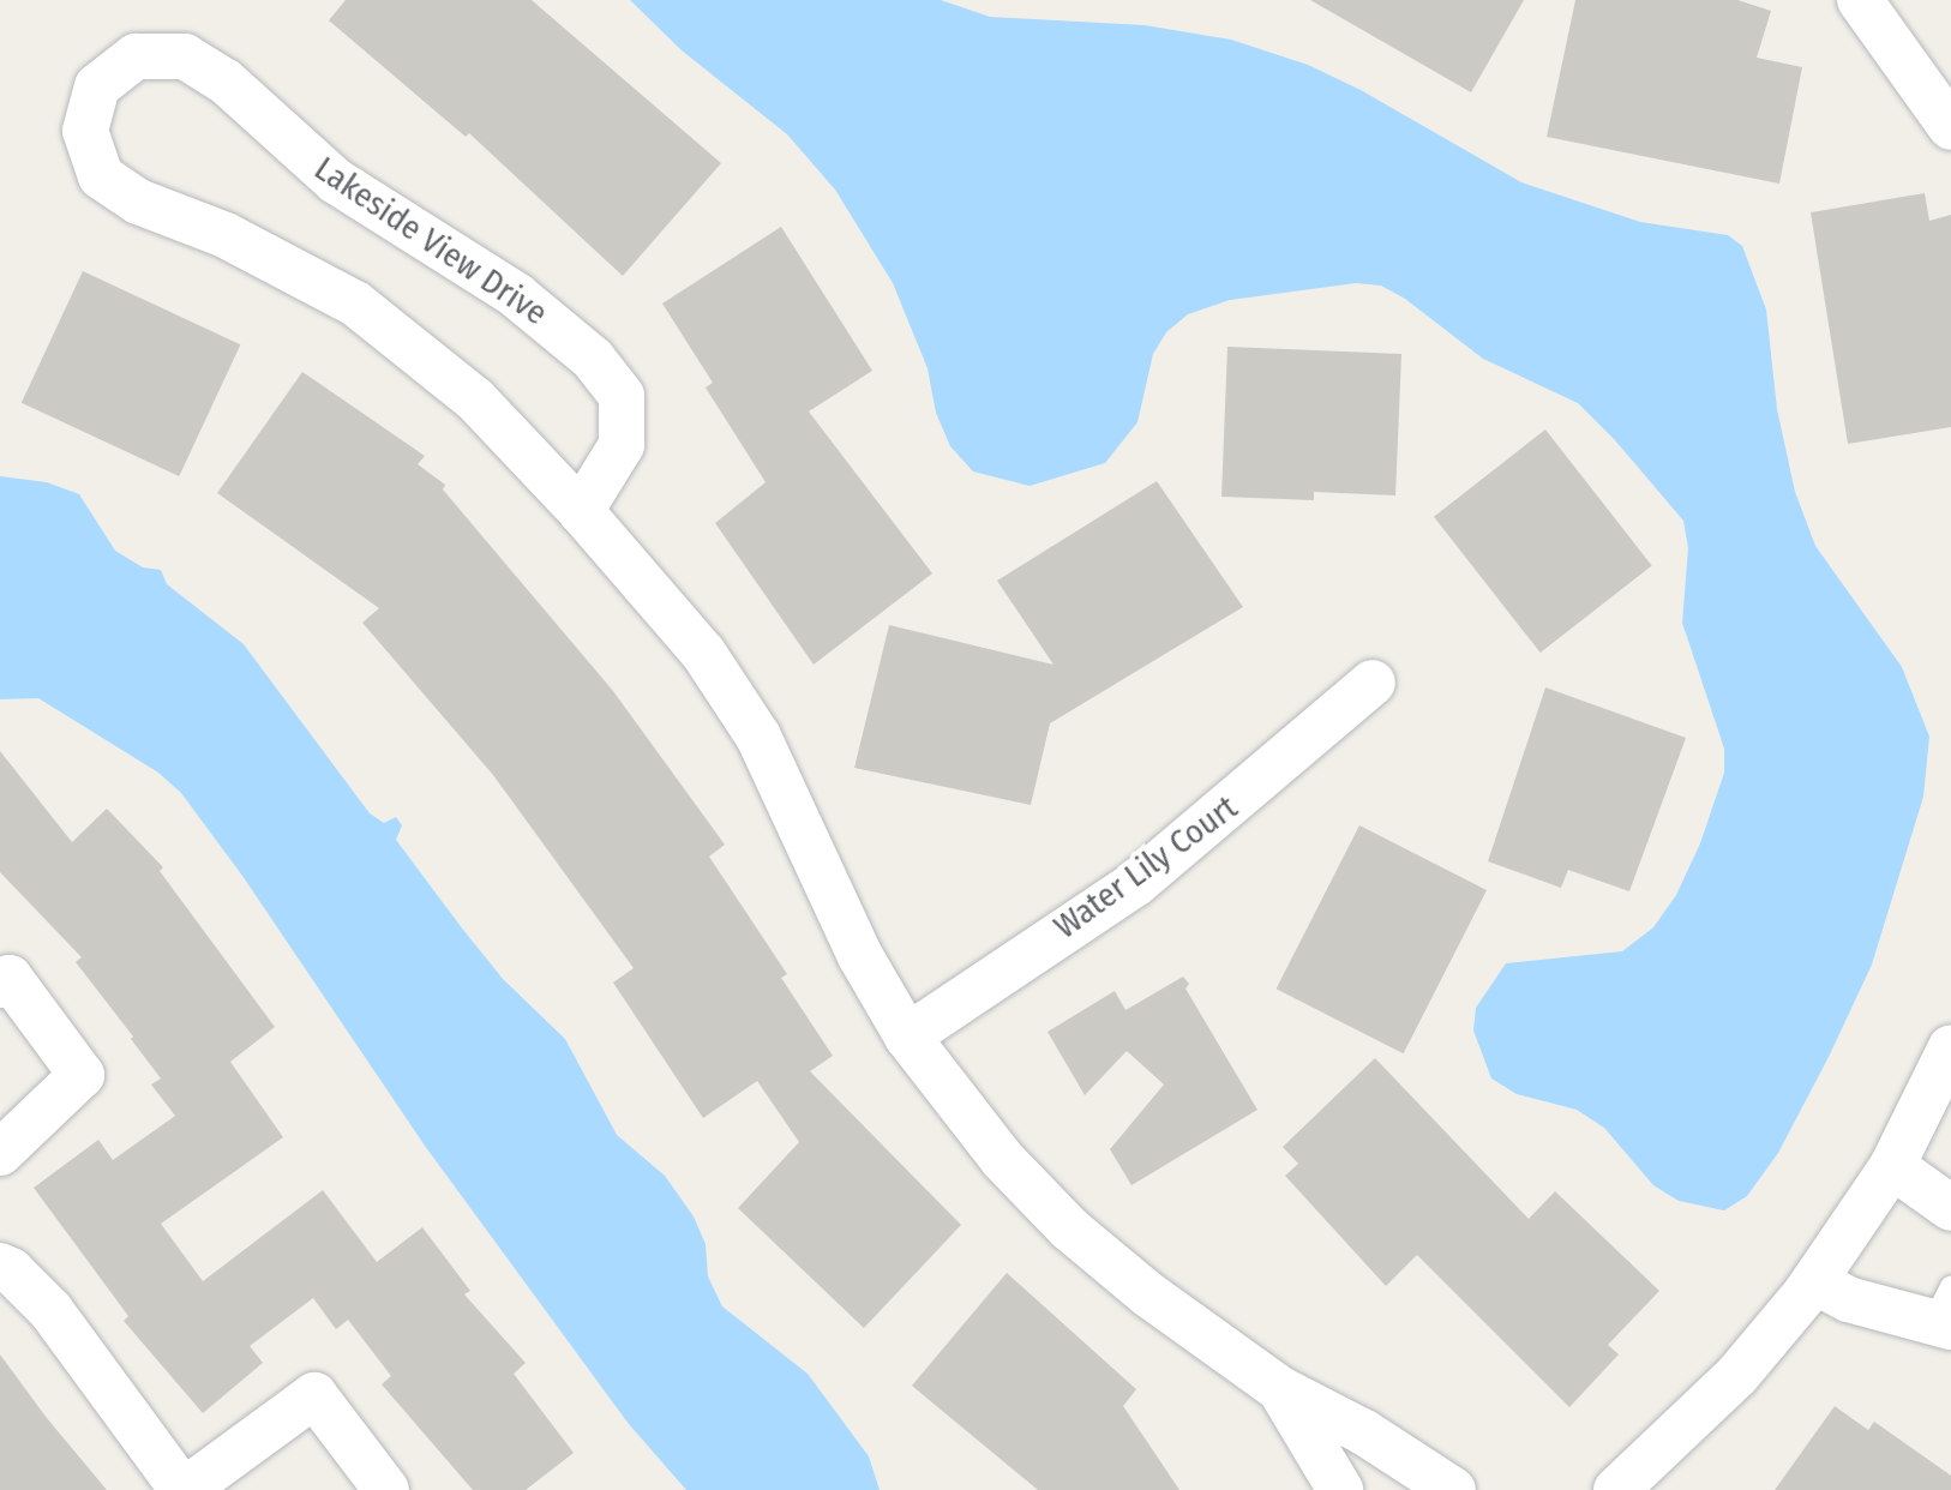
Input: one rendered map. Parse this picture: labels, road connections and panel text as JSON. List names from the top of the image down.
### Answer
{
  "streets": {
    "street": ["Lakeside View Drive", "Water Lily Court"]
  },
  "crossings": [
    ["Lakeside View Drive", "Water Lily Court"]
  ]
}
